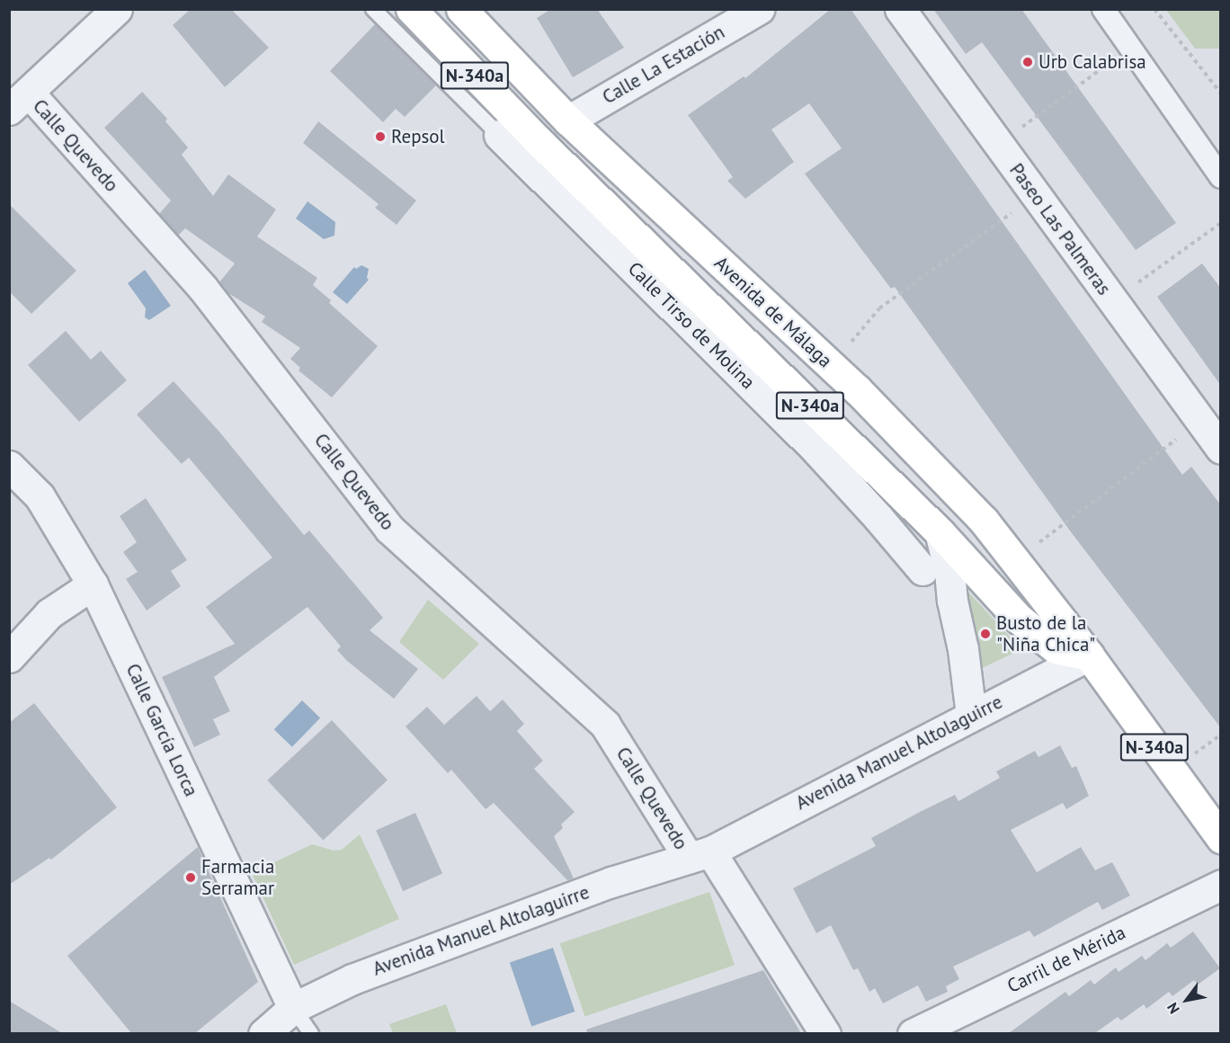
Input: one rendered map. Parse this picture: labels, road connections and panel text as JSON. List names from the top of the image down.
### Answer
{
  "streets": {
    "main road": ["N-340a", "Avenida de Málaga"],
    "street": [
      "Calle La Estación",
      "Calle Quevedo",
      "Paseo Las Palmeras",
      "Calle Tirso de Molina",
      "Calle García Lorca",
      "Avenida Manuel Altolaguirre",
      "Carril de Mérida"
    ]
  },
  "crossings": [
    ["Calle La Estación", "Avenida de Málaga"],
    ["N-340a", "Avenida de Málaga"],
    ["N-340a", "Calle Tirso de Molina"],
    ["N-340a", "Avenida Manuel Altolaguirre"],
    ["Calle Quevedo", "Avenida Manuel Altolaguirre"],
    ["Avenida de Málaga", "Avenida Manuel Altolaguirre"],
    ["Calle García Lorca", "Avenida Manuel Altolaguirre"]
  ],
  "places": [
    "Urb Calabrisa",
    "Repsol",
    "Busto de la \"Niña Chica\"",
    "Farmacia Serramar"
  ],
  "north": "bottom left"
}
